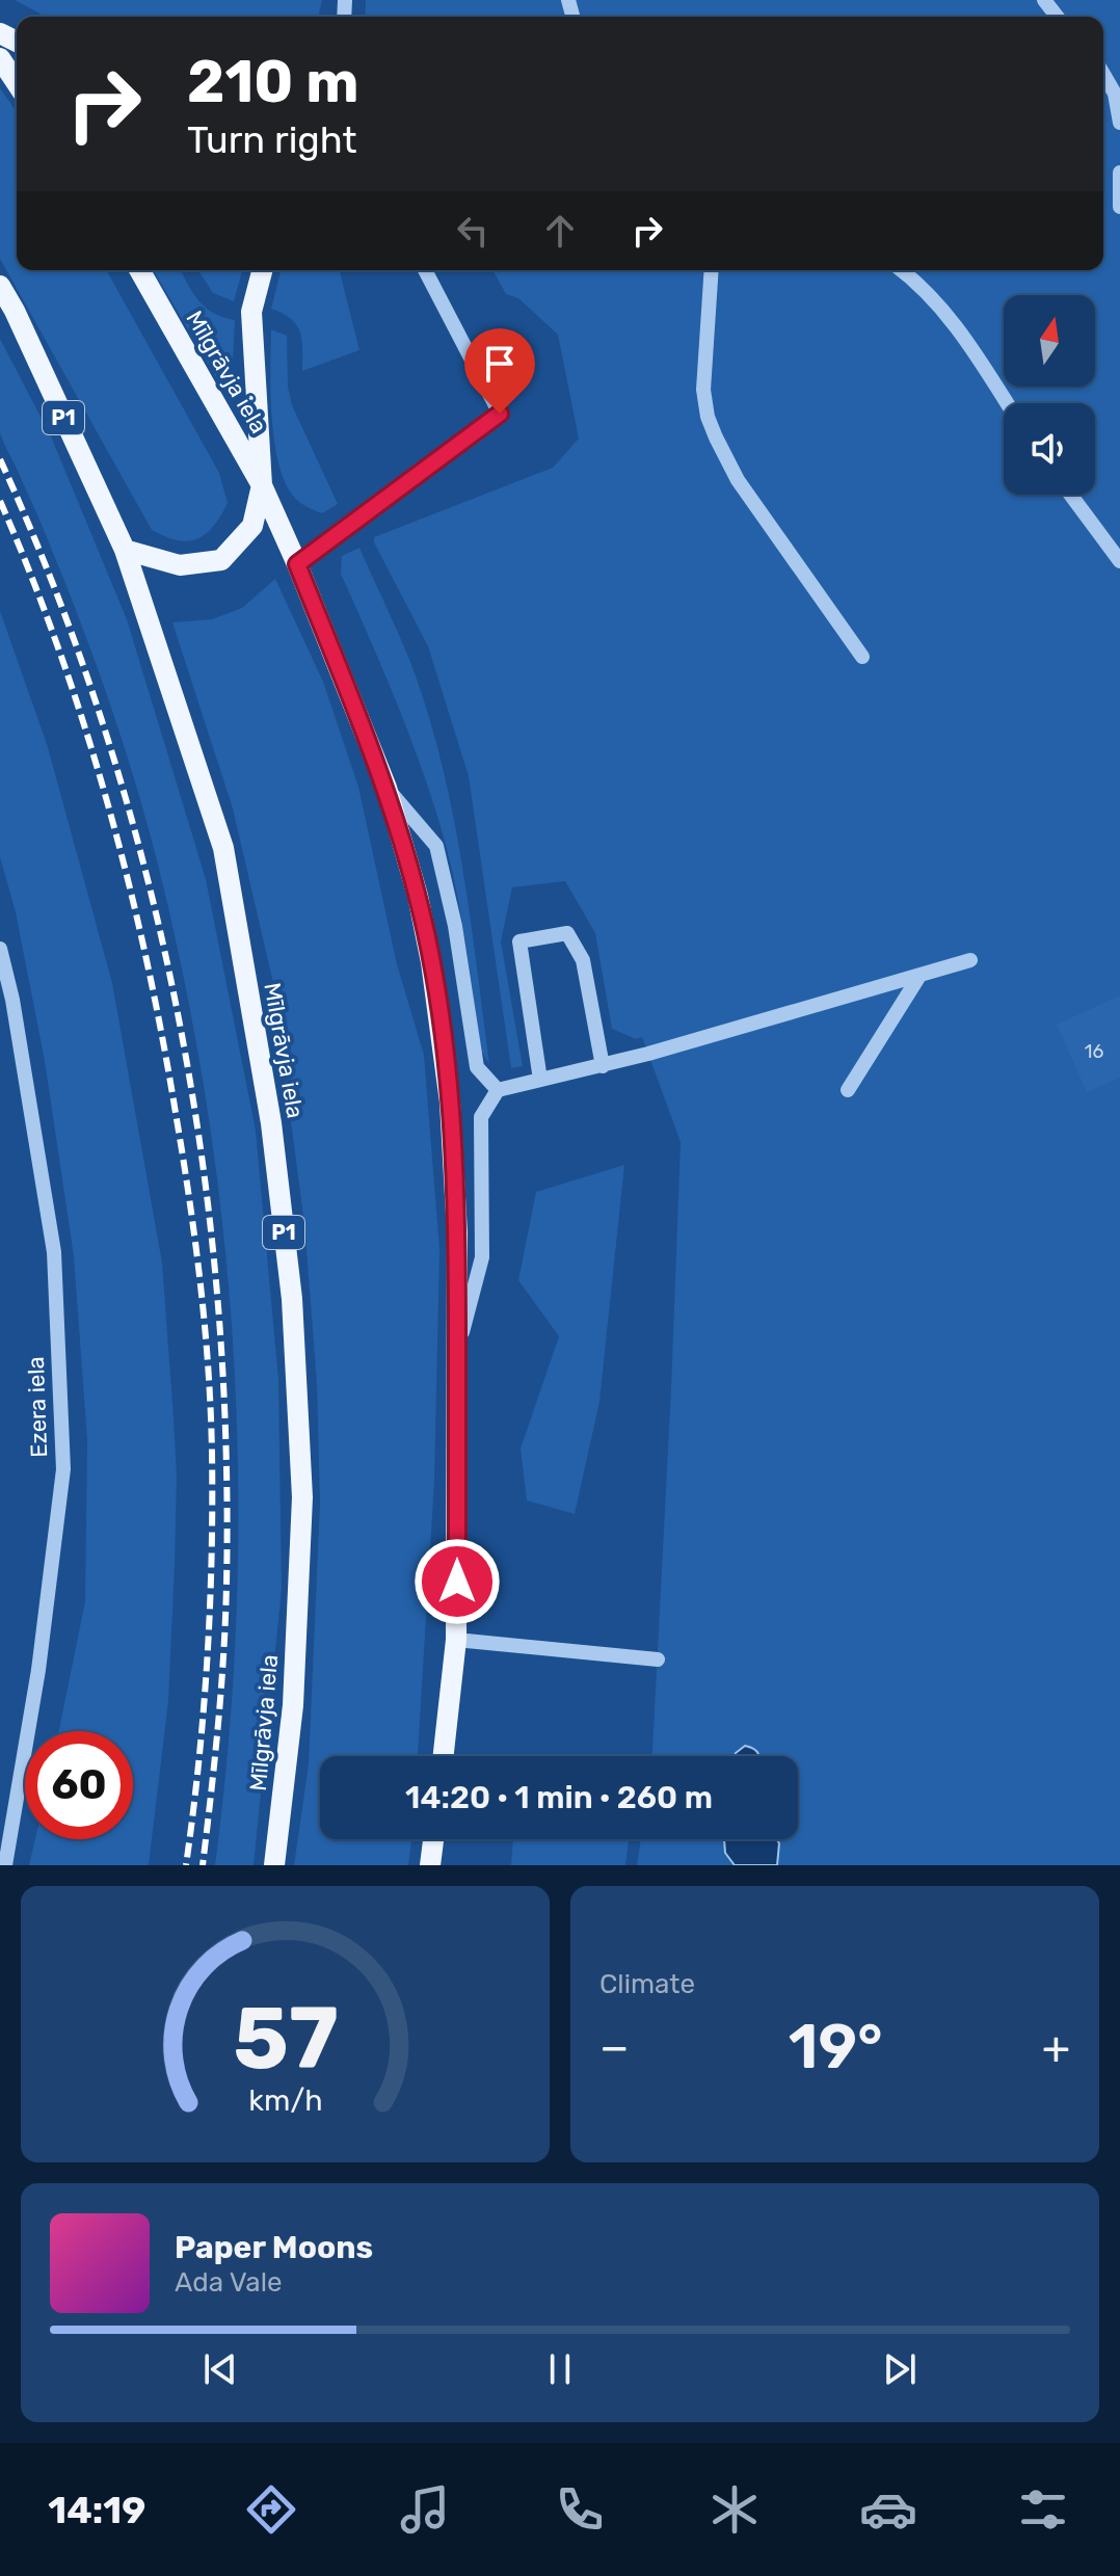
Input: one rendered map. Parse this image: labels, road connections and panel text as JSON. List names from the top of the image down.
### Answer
{
  "streets": {
    "main road": ["Mīlgrāvja iela", "P1"],
    "street": ["Ezera iela"]
  },
  "house_numbers": ["16"],
  "north": "top",
  "page": {
    "turn": ["210 m", "Turn right"],
    "limit": "60",
    "trip": "14:20 · 1 min · 260 m",
    "tile": "Climate",
    "heat": ["−", "19°", "+"],
    "song": ["Paper Moons", "Ada Vale"],
    "tabs": "14:19",
    "gauge": ["57", "km/h"]
  }
}
